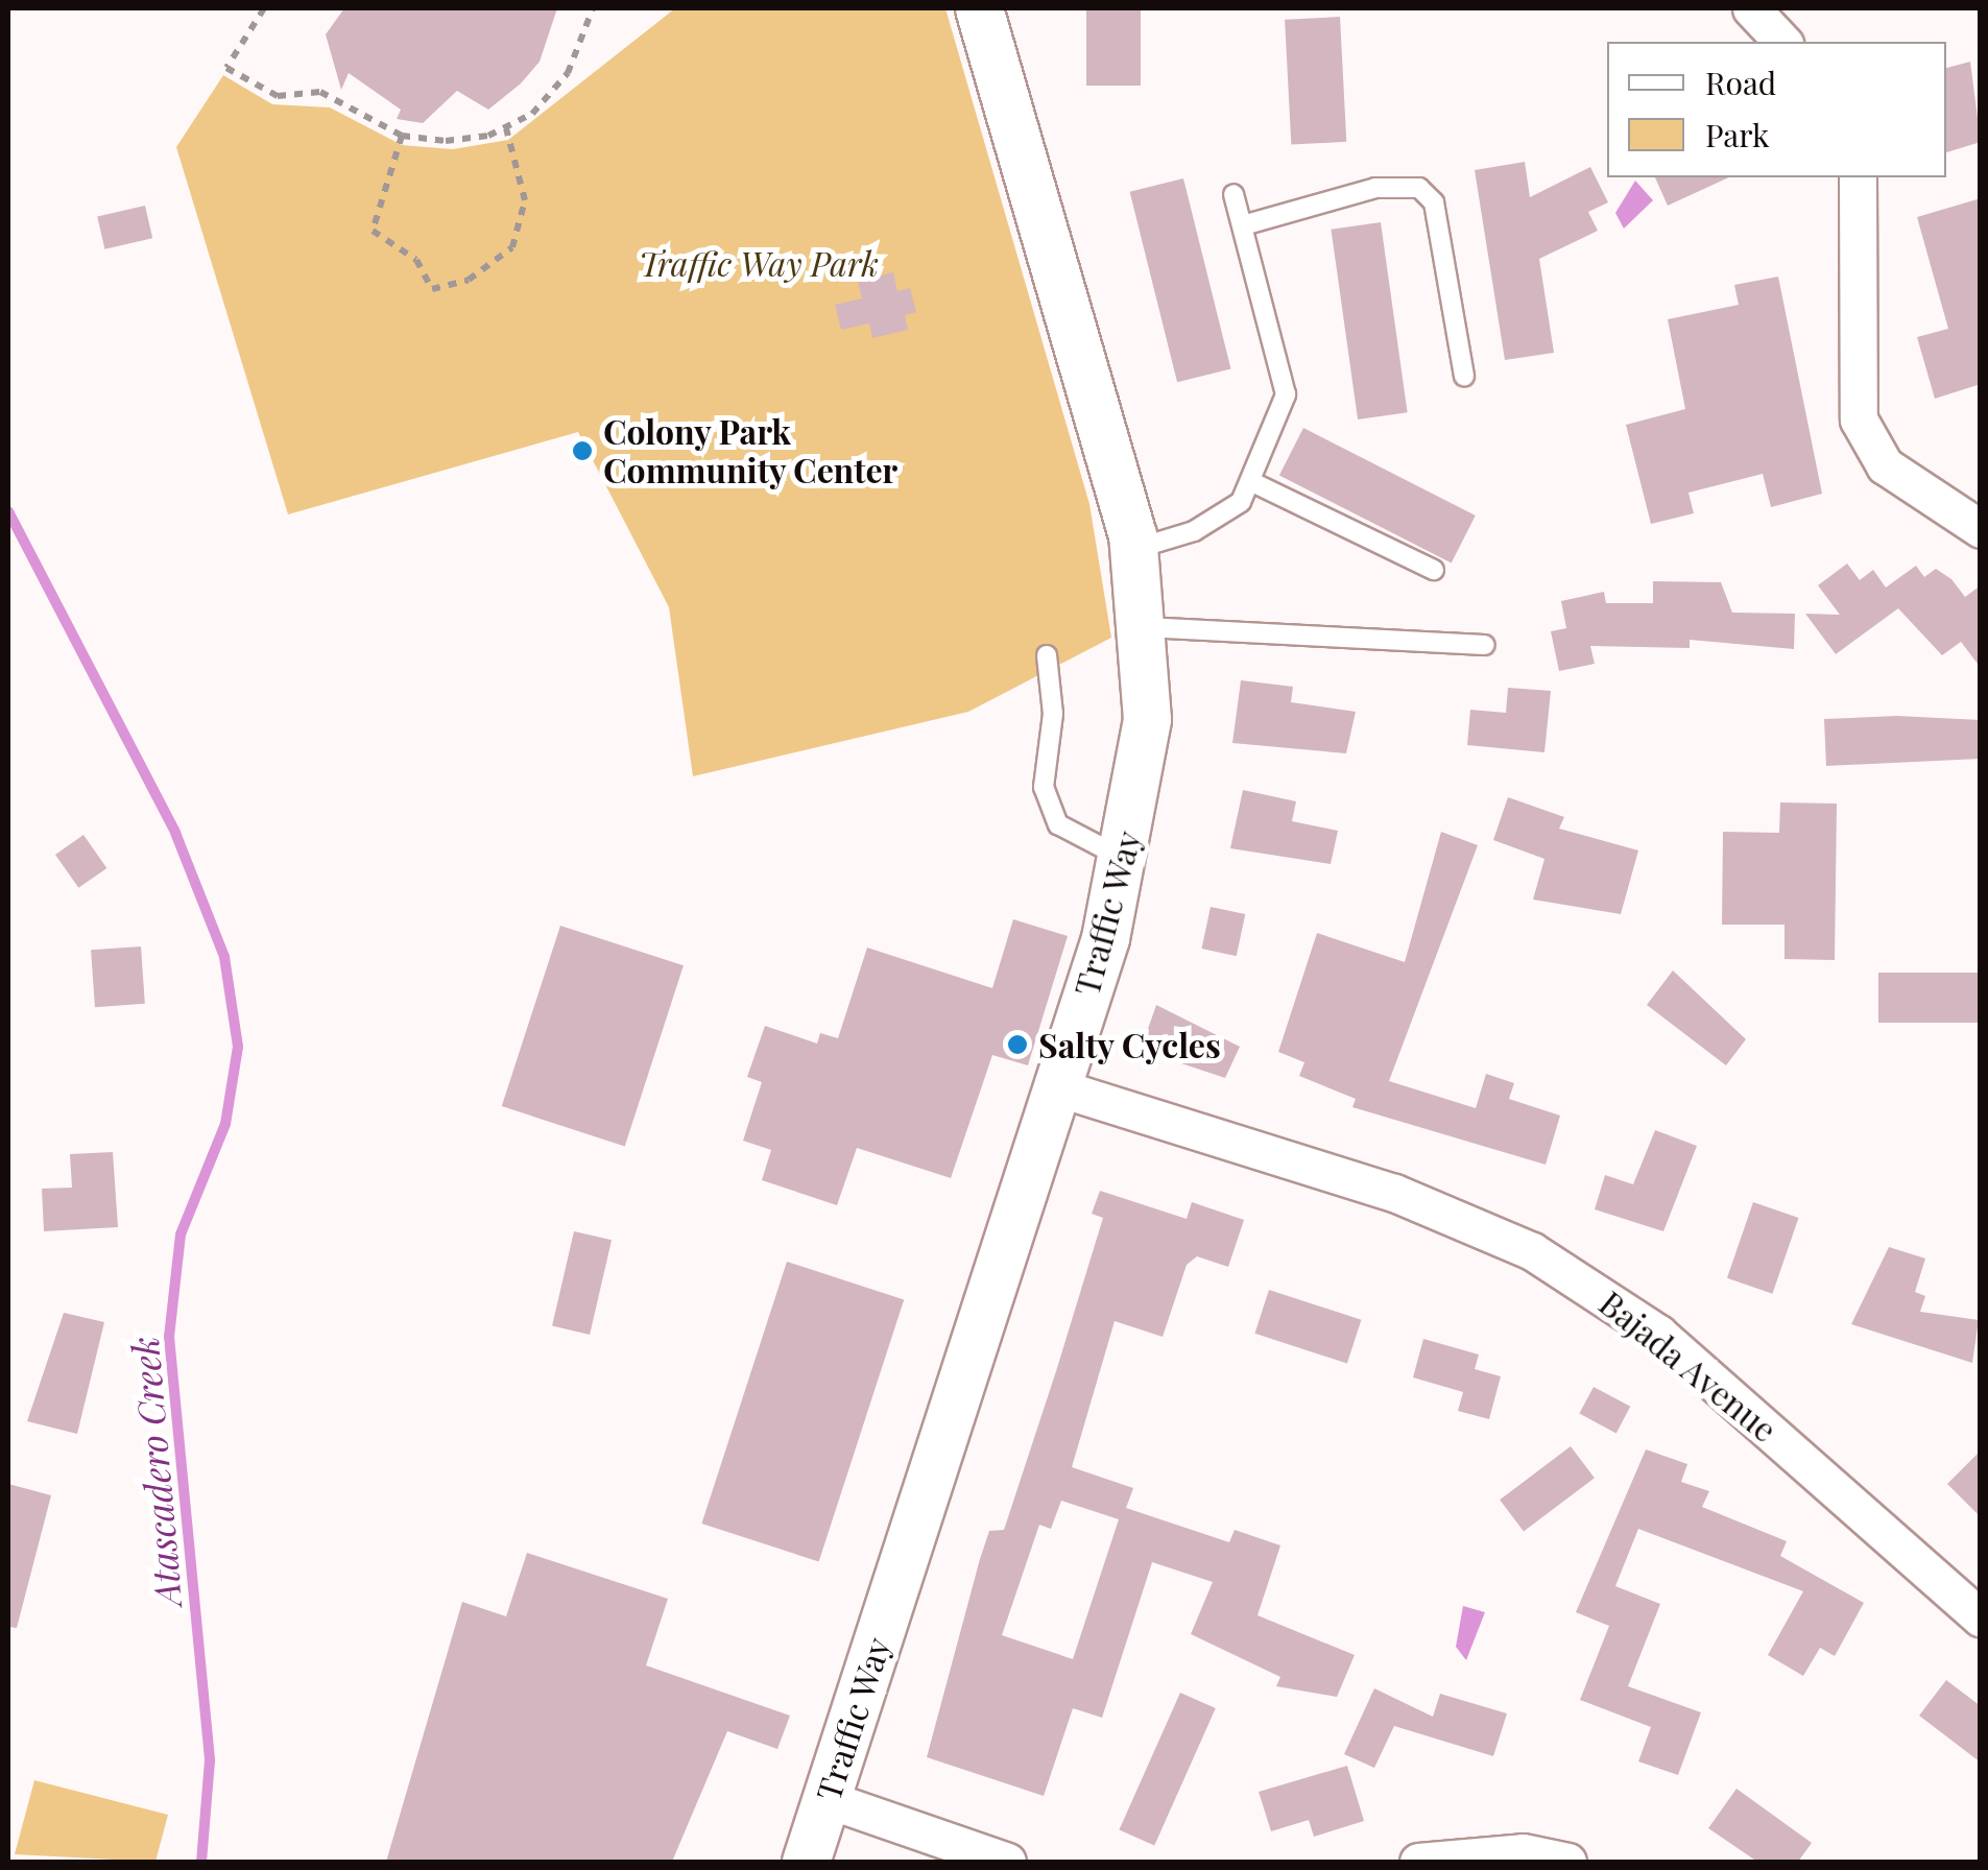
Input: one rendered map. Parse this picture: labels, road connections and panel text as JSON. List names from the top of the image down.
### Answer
{
  "streets": {
    "street": ["Traffic Way", "Bajada Avenue"]
  },
  "crossings": [
    ["Traffic Way", "Bajada Avenue"]
  ],
  "water": ["Atascadero Creek"],
  "parks": ["Traffic Way Park"],
  "places": ["Colony Park Community Center", "Salty Cycles"],
  "legend": ["Road", "Park"]
}
